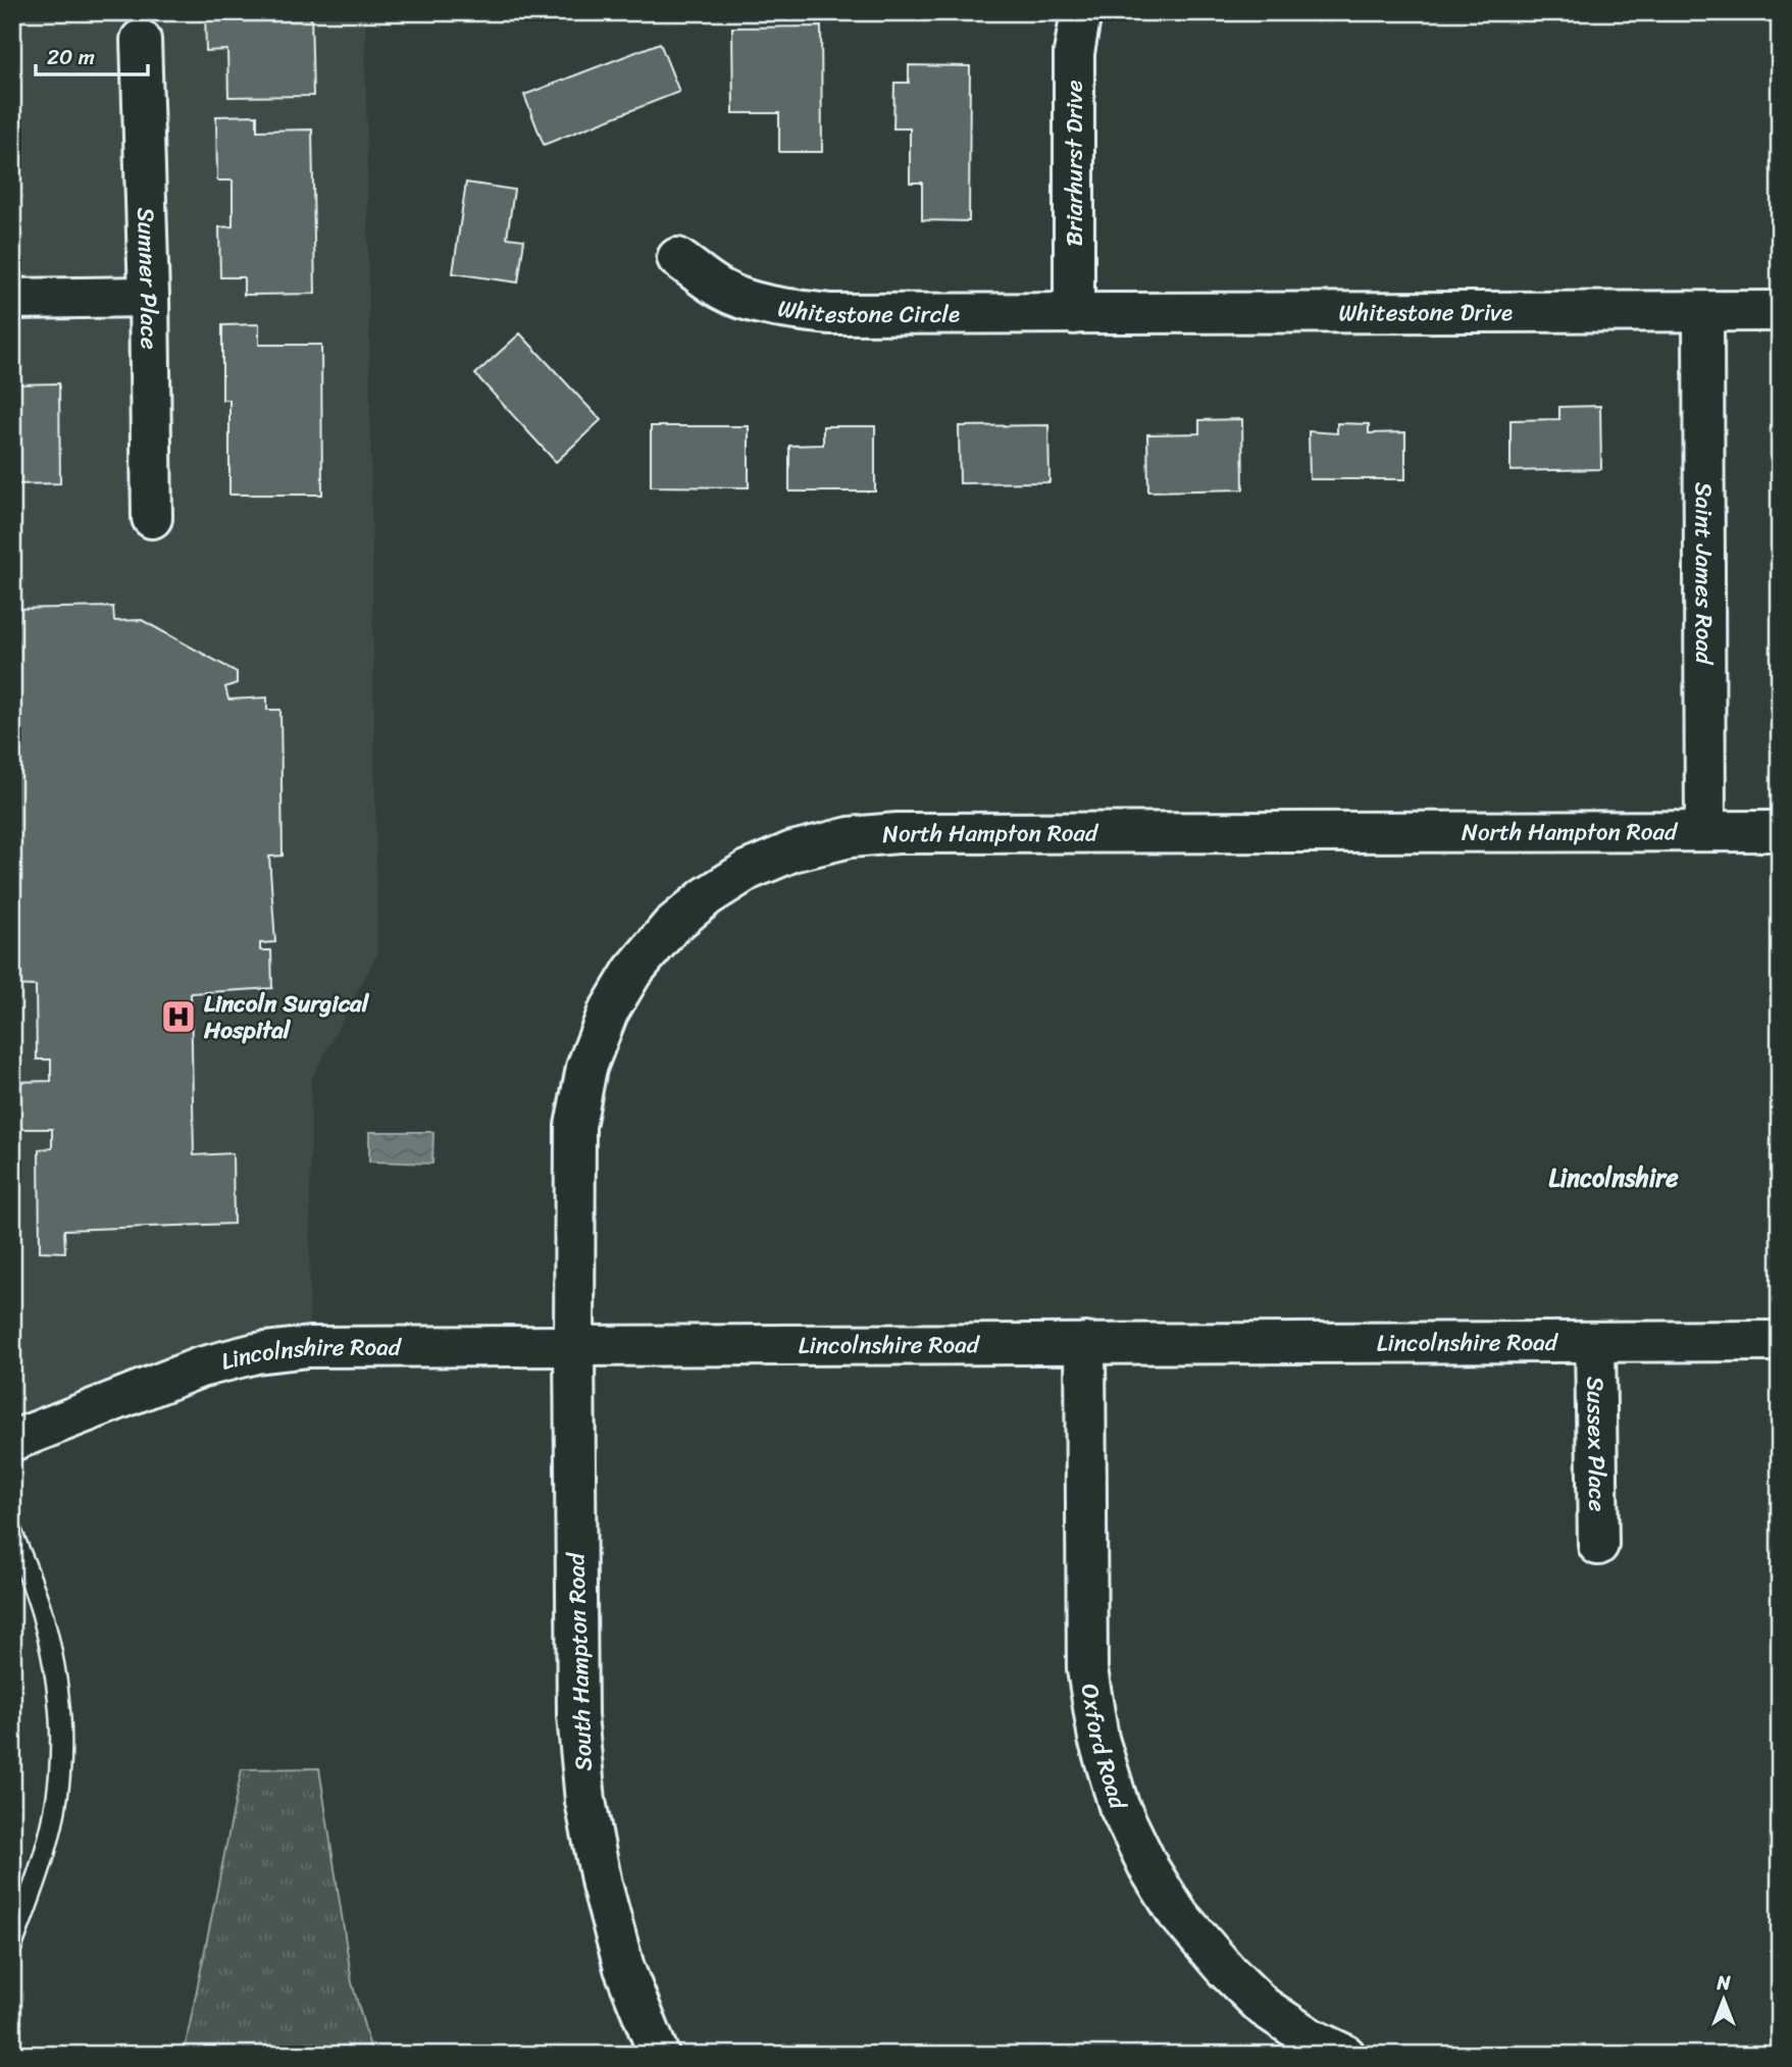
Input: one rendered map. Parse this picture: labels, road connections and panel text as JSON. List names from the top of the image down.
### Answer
{
  "streets": {
    "street": [
      "Briarhurst Drive",
      "Sumner Place",
      "Whitestone Circle",
      "Whitestone Drive",
      "Saint James Road",
      "North Hampton Road",
      "Lincolnshire Road",
      "Sussex Place",
      "South Hampton Road",
      "Oxford Road"
    ]
  },
  "crossings": [
    ["Briarhurst Drive", "Whitestone Circle"],
    ["Briarhurst Drive", "Whitestone Drive"],
    ["Whitestone Circle", "Whitestone Drive"],
    ["Whitestone Drive", "Saint James Road"],
    ["Saint James Road", "North Hampton Road"],
    ["North Hampton Road", "Lincolnshire Road"],
    ["North Hampton Road", "South Hampton Road"],
    ["Lincolnshire Road", "Sussex Place"],
    ["Lincolnshire Road", "South Hampton Road"],
    ["Lincolnshire Road", "Oxford Road"]
  ],
  "districts": ["Lincolnshire"],
  "places": {
    "hospital": ["Lincoln Surgical Hospital"]
  },
  "scale_bar": "20 m",
  "north": "top"
}
